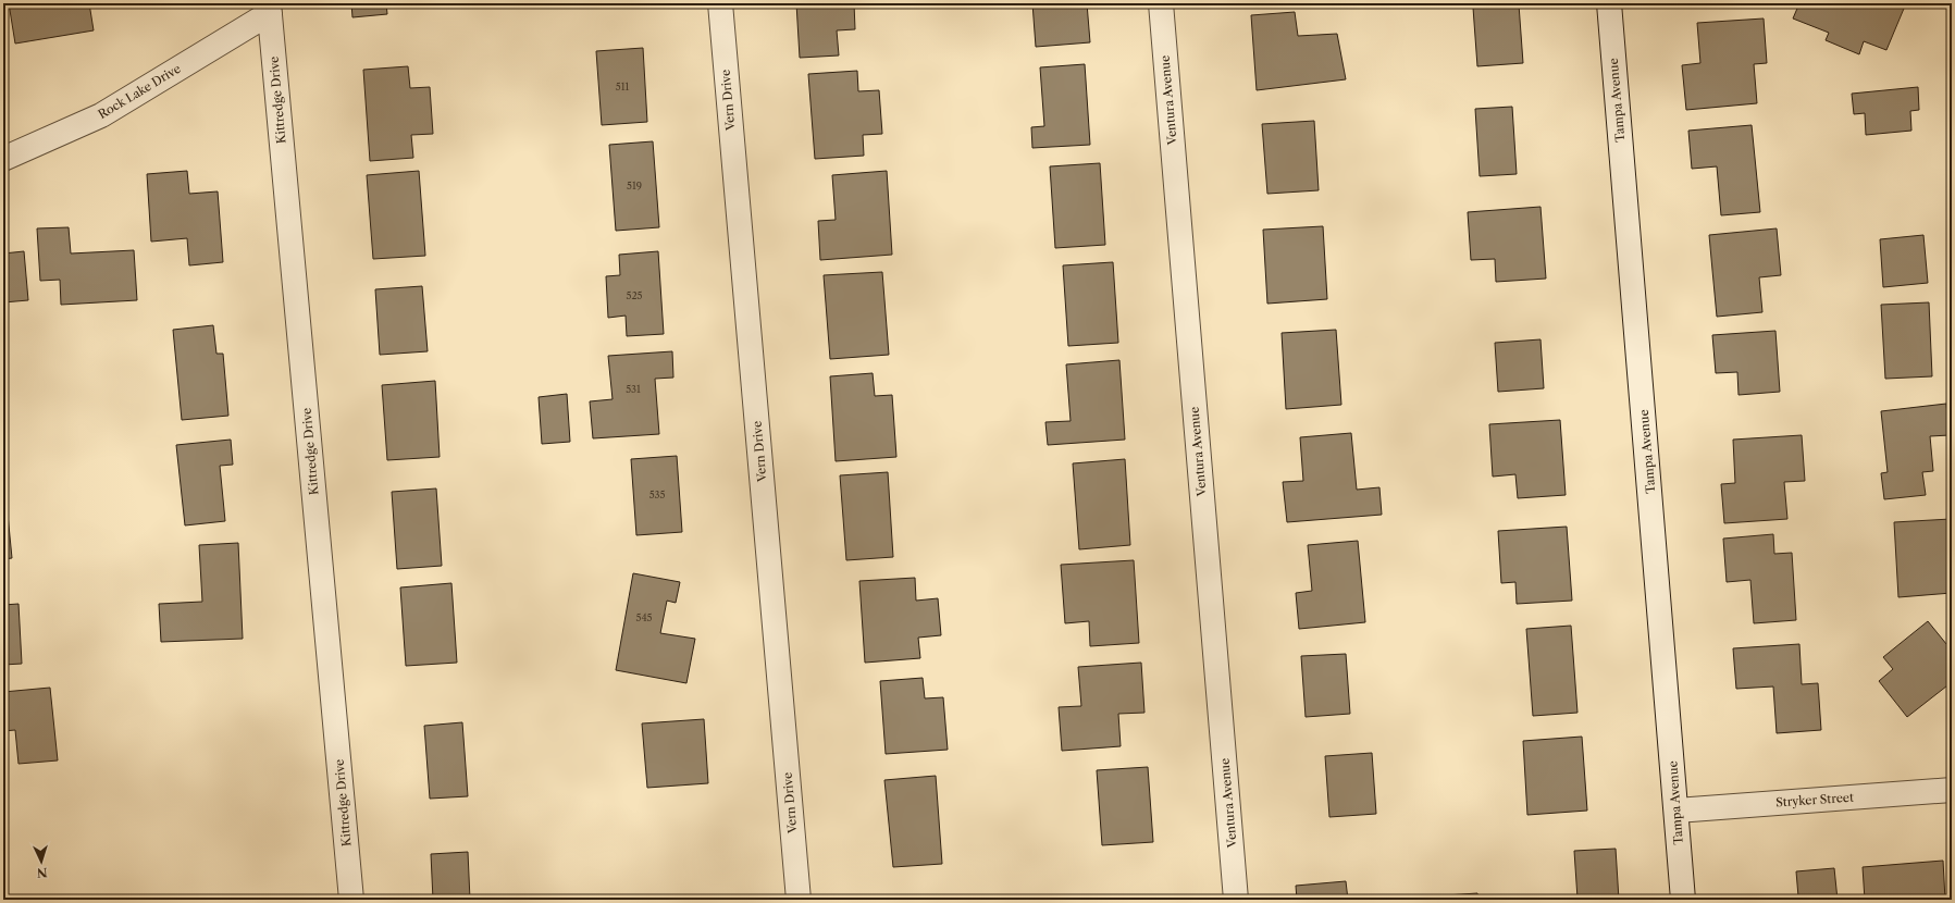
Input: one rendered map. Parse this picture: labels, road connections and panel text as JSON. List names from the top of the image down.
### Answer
{
  "streets": {
    "street": [
      "Rock Lake Drive",
      "Kittredge Drive",
      "Vern Drive",
      "Ventura Avenue",
      "Tampa Avenue",
      "Stryker Street"
    ]
  },
  "crossings": [
    ["Rock Lake Drive", "Kittredge Drive"],
    ["Tampa Avenue", "Stryker Street"]
  ],
  "house_numbers": [
    "511",
    "519",
    "525",
    "531",
    "535",
    "545"
  ],
  "north": "bottom"
}
